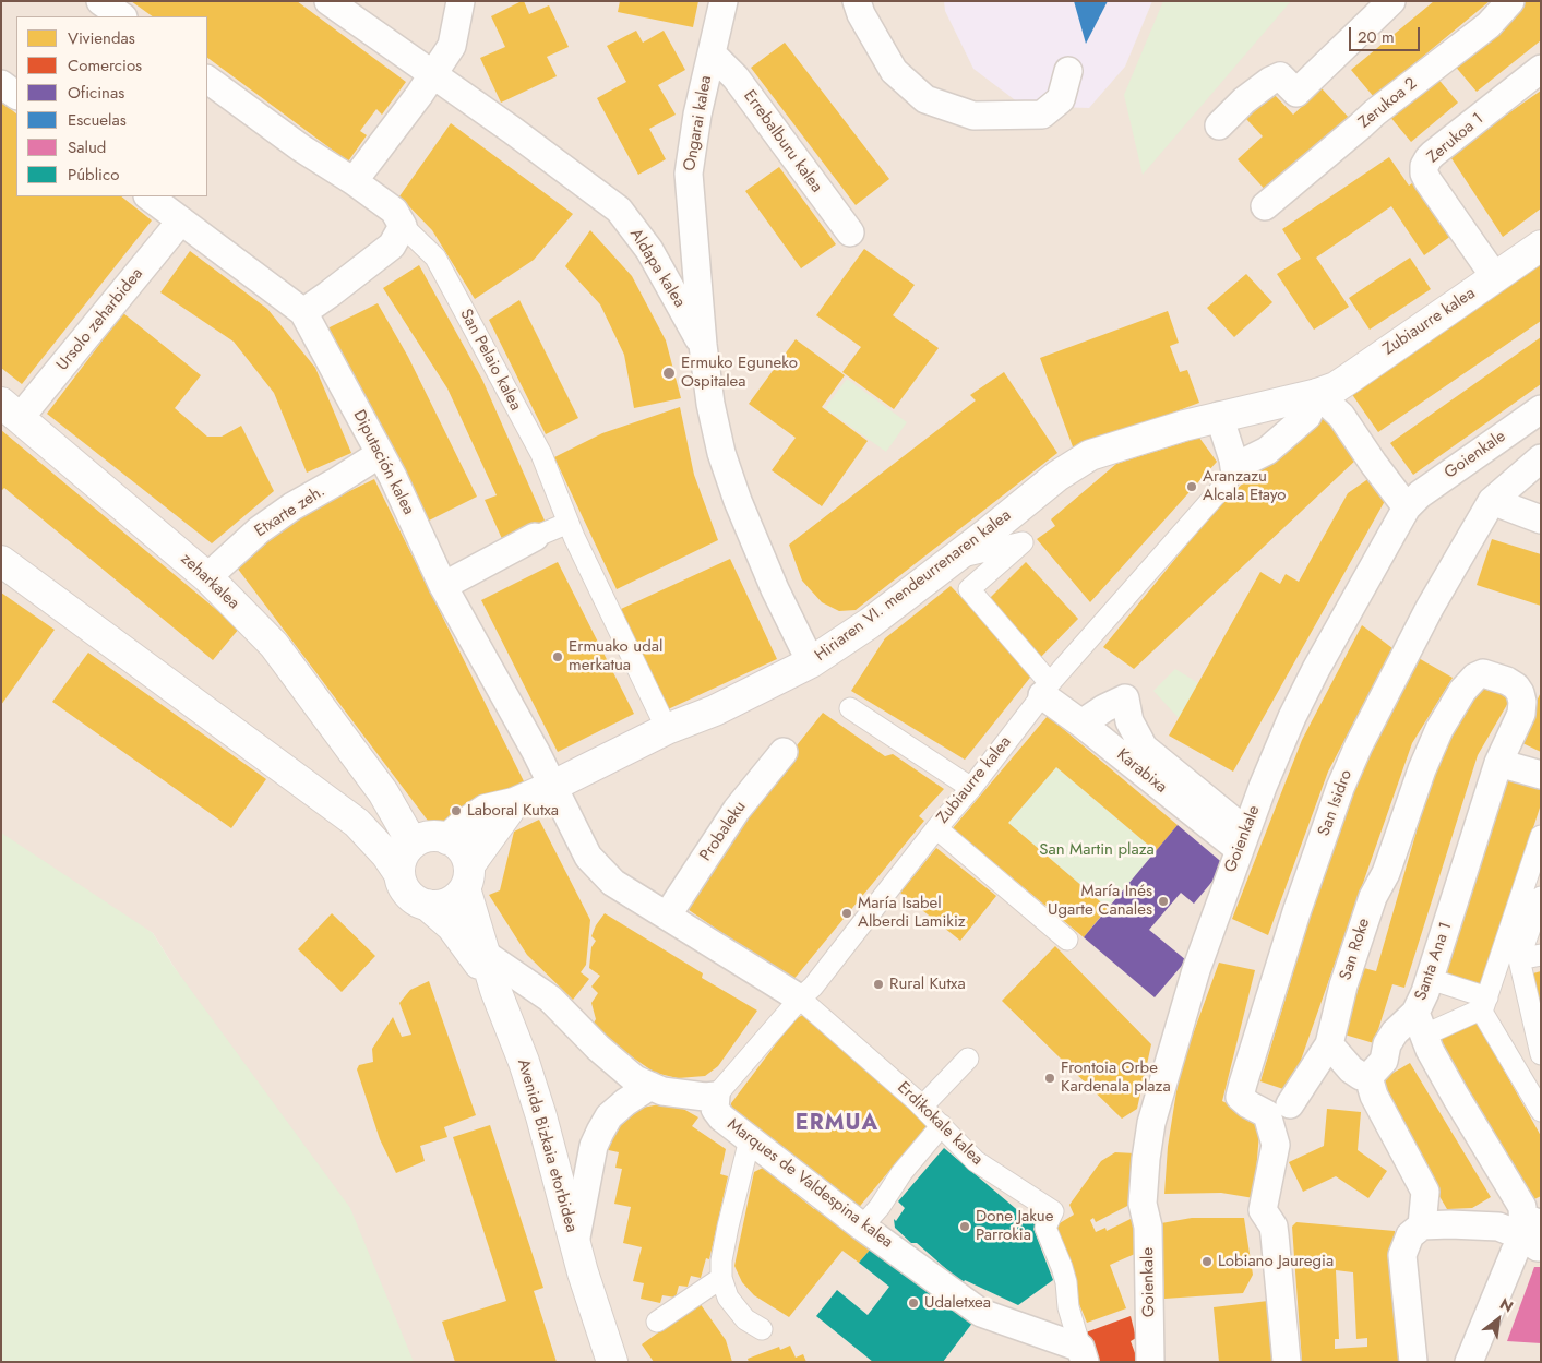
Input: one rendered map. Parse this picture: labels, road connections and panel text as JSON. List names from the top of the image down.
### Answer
{
  "streets": {
    "street": [
      "Zerukoa 2",
      "Ongarai kalea",
      "Zerukoa 1",
      "Errebalburu kalea",
      "Aldapa kalea",
      "Ursolo zeharbidea",
      "Zubiaurre kalea",
      "San Pelaio kalea",
      "Goienkale",
      "Diputación kalea",
      "Etxarte zeh.",
      "zeharkalea",
      "Hiriaren VI. mendeurrenaren kalea",
      "Karabixa",
      "San Isidro",
      "Probaleku",
      "San Roke",
      "Santa Ana 1",
      "Erdikokale kalea",
      "Avenida Bizkaia etorbidea",
      "Marques de Valdespina kalea"
    ]
  },
  "crossings": [
    ["Ongarai kalea", "Errebalburu kalea"],
    ["Ongarai kalea", "Aldapa kalea"],
    ["Zerukoa 1", "Zubiaurre kalea"],
    ["Aldapa kalea", "Hiriaren VI. mendeurrenaren kalea"],
    ["Ursolo zeharbidea", "Diputación kalea"],
    ["Ursolo zeharbidea", "zeharkalea"],
    ["Zubiaurre kalea", "Hiriaren VI. mendeurrenaren kalea"],
    ["Zubiaurre kalea", "Karabixa"],
    ["Zubiaurre kalea", "Erdikokale kalea"],
    ["Zubiaurre kalea", "Marques de Valdespina kalea"],
    ["San Pelaio kalea", "Hiriaren VI. mendeurrenaren kalea"],
    ["Goienkale", "Karabixa"],
    ["Diputación kalea", "Etxarte zeh."],
    ["Diputación kalea", "Hiriaren VI. mendeurrenaren kalea"],
    ["Etxarte zeh.", "zeharkalea"],
    ["zeharkalea", "Hiriaren VI. mendeurrenaren kalea"],
    ["San Isidro", "San Roke"],
    ["San Roke", "Santa Ana 1"],
    ["Erdikokale kalea", "Marques de Valdespina kalea"]
  ],
  "districts": ["ERMUA"],
  "parks": ["San Martin plaza"],
  "places": [
    "Ermuko Eguneko Ospitalea",
    "Aranzazu Alcala Etayo",
    "Ermuako udal merkatua",
    "Laboral Kutxa",
    "María Inés Ugarte Canales",
    "María Isabel Alberdi Lamikiz",
    "Rural Kutxa",
    "Frontoia Orbe Kardenala plaza",
    "Done Jakue Parrokia",
    "Lobiano Jauregia",
    "Udaletxea"
  ],
  "legend": [
    "Viviendas",
    "Comercios",
    "Oficinas",
    "Escuelas",
    "Salud",
    "Público"
  ],
  "scale_bar": "20 m",
  "north": "top right"
}
